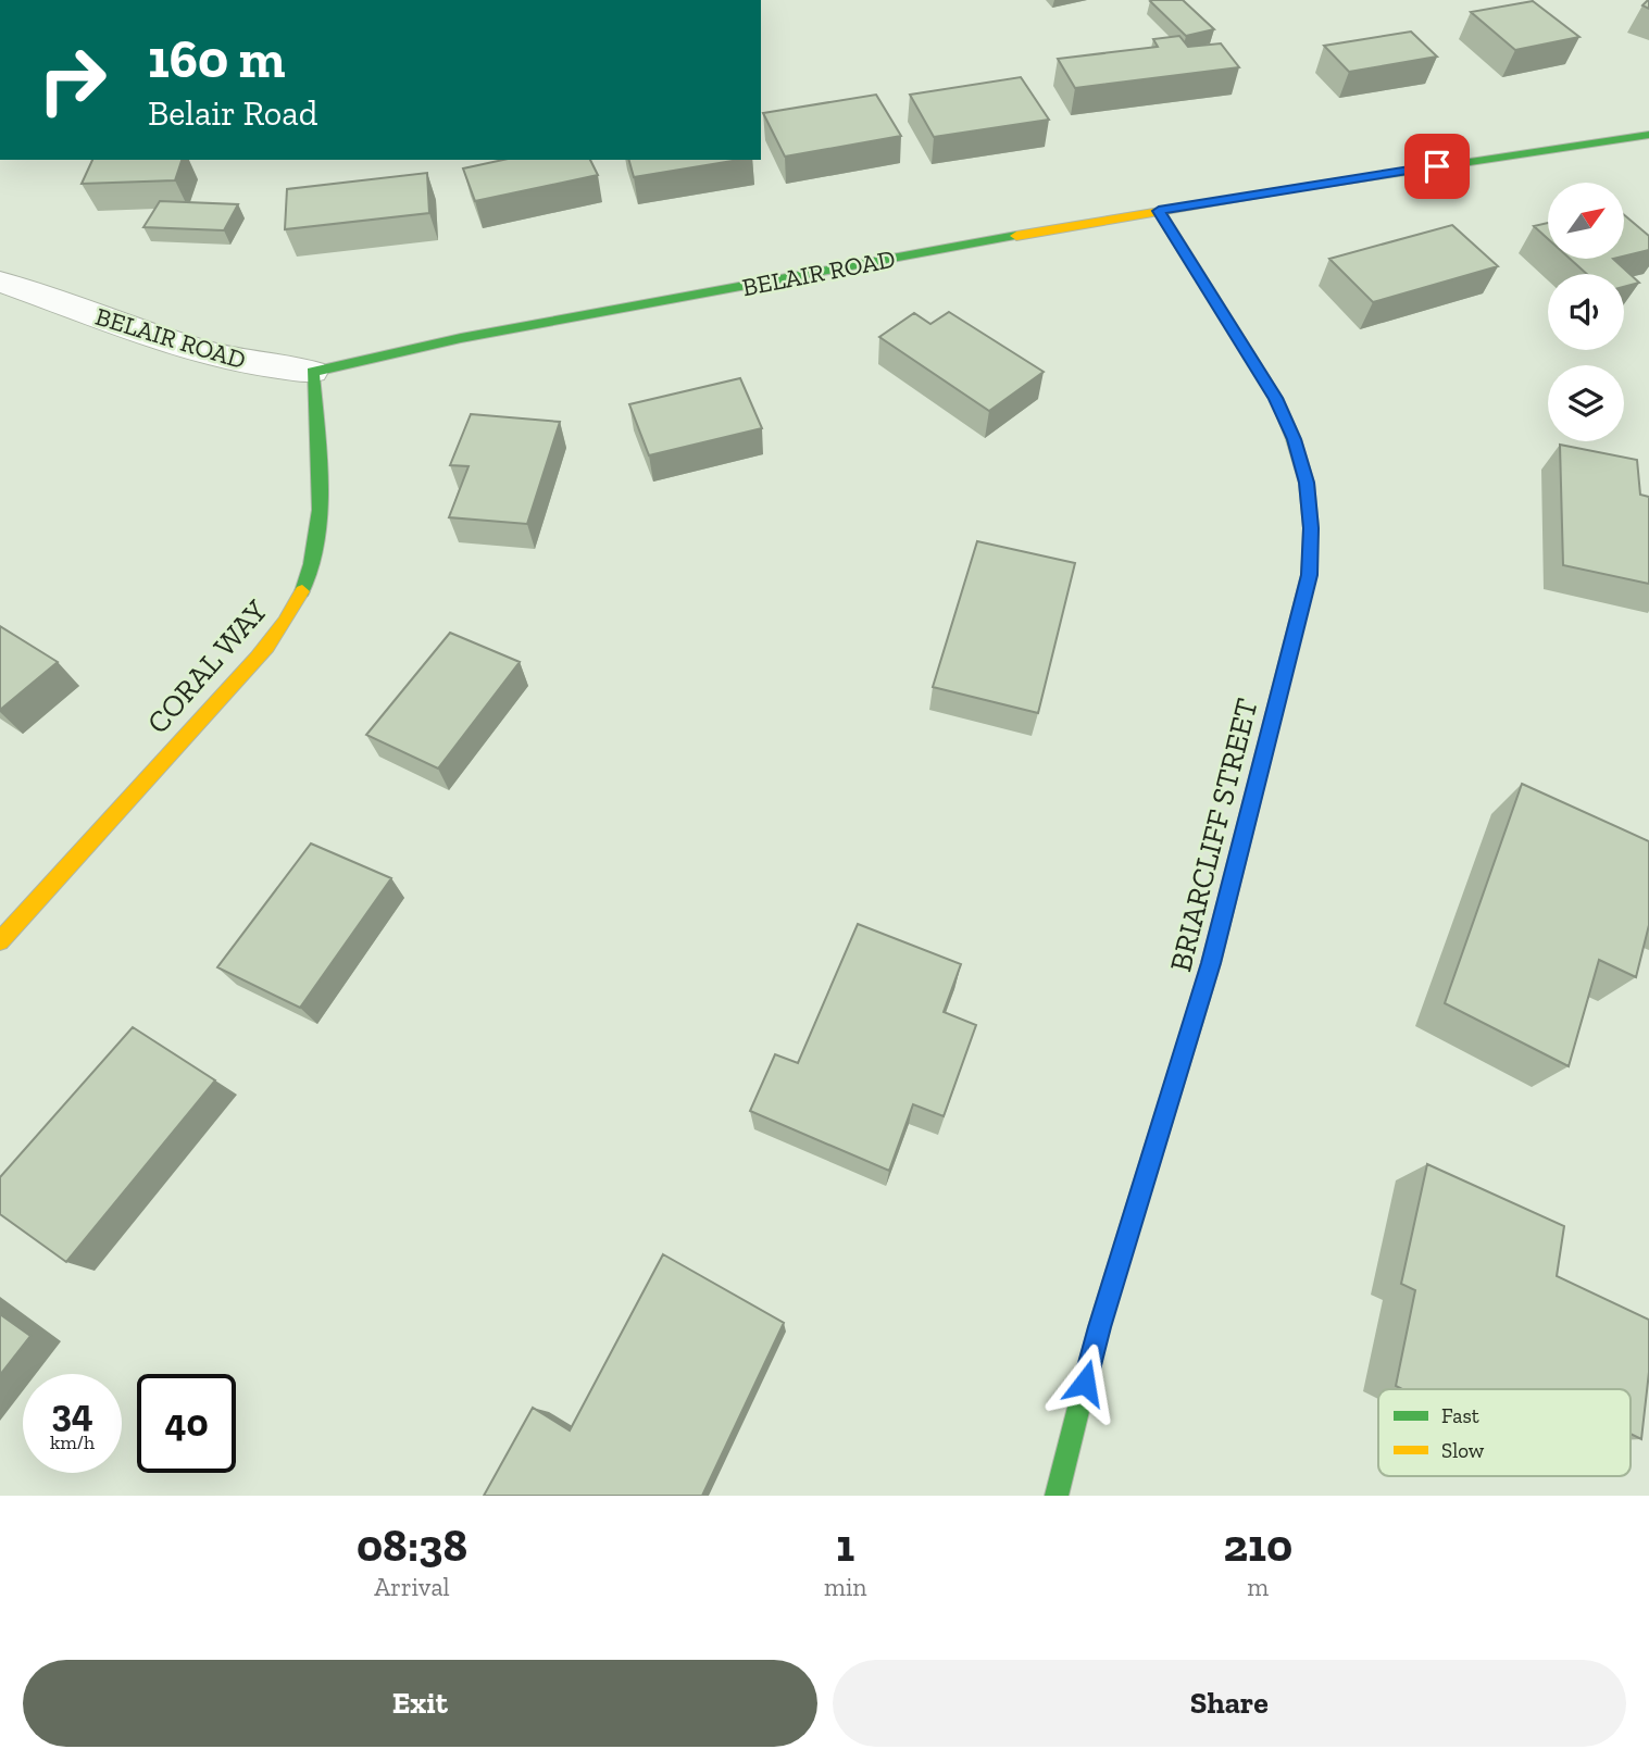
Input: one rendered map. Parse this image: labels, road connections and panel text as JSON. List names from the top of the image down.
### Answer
{
  "streets": {
    "street": ["BELAIR ROAD", "CORAL WAY", "BRIARCLIFF STREET"]
  },
  "crossings": [
    ["BELAIR ROAD", "CORAL WAY"],
    ["BELAIR ROAD", "BRIARCLIFF STREET"]
  ],
  "legend": ["Fast", "Slow"],
  "north": "top right",
  "page": {
    "turn": ["160 m", "Belair Road"],
    "speed": "34 km/h",
    "limit": "40",
    "eta": [
      "08:38",
      "Arrival",
      "1",
      "min",
      "210",
      "m"
    ],
    "buttons": ["Exit", "Share"]
  }
}
